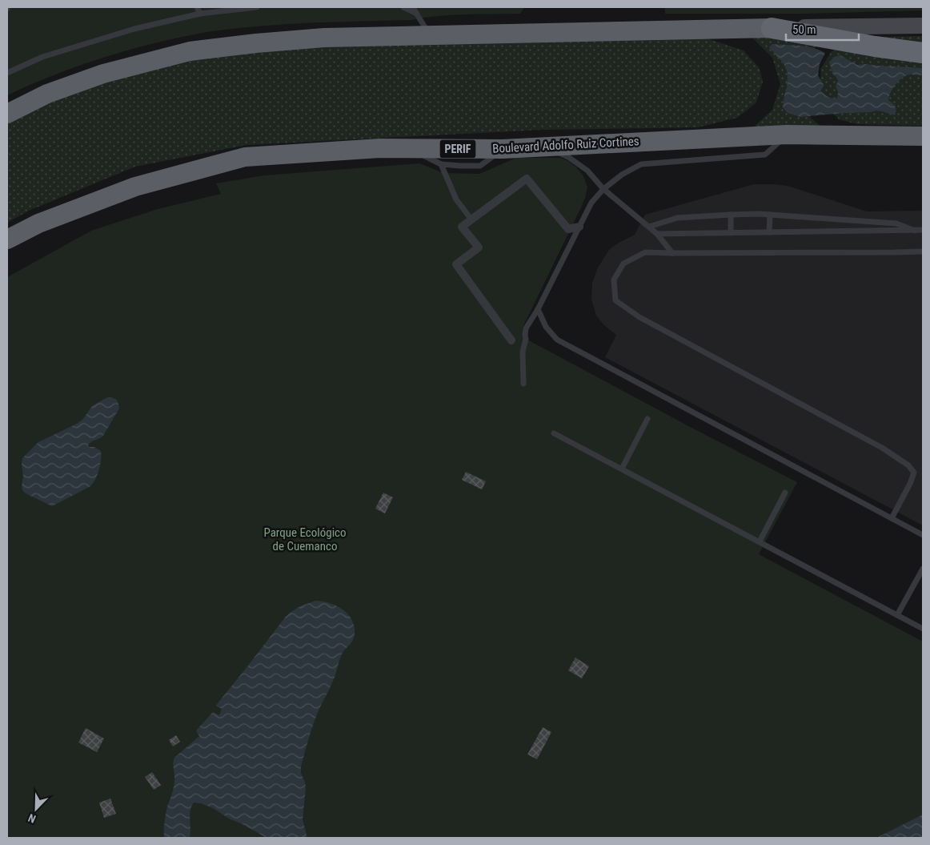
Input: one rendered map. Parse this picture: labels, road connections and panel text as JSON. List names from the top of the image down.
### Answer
{
  "streets": {
    "highway": ["Boulevard Adolfo Ruiz Cortines", "PERIF"]
  },
  "parks": ["Parque Ecológico de Cuemanco"],
  "scale_bar": "50 m",
  "north": "bottom left"
}
